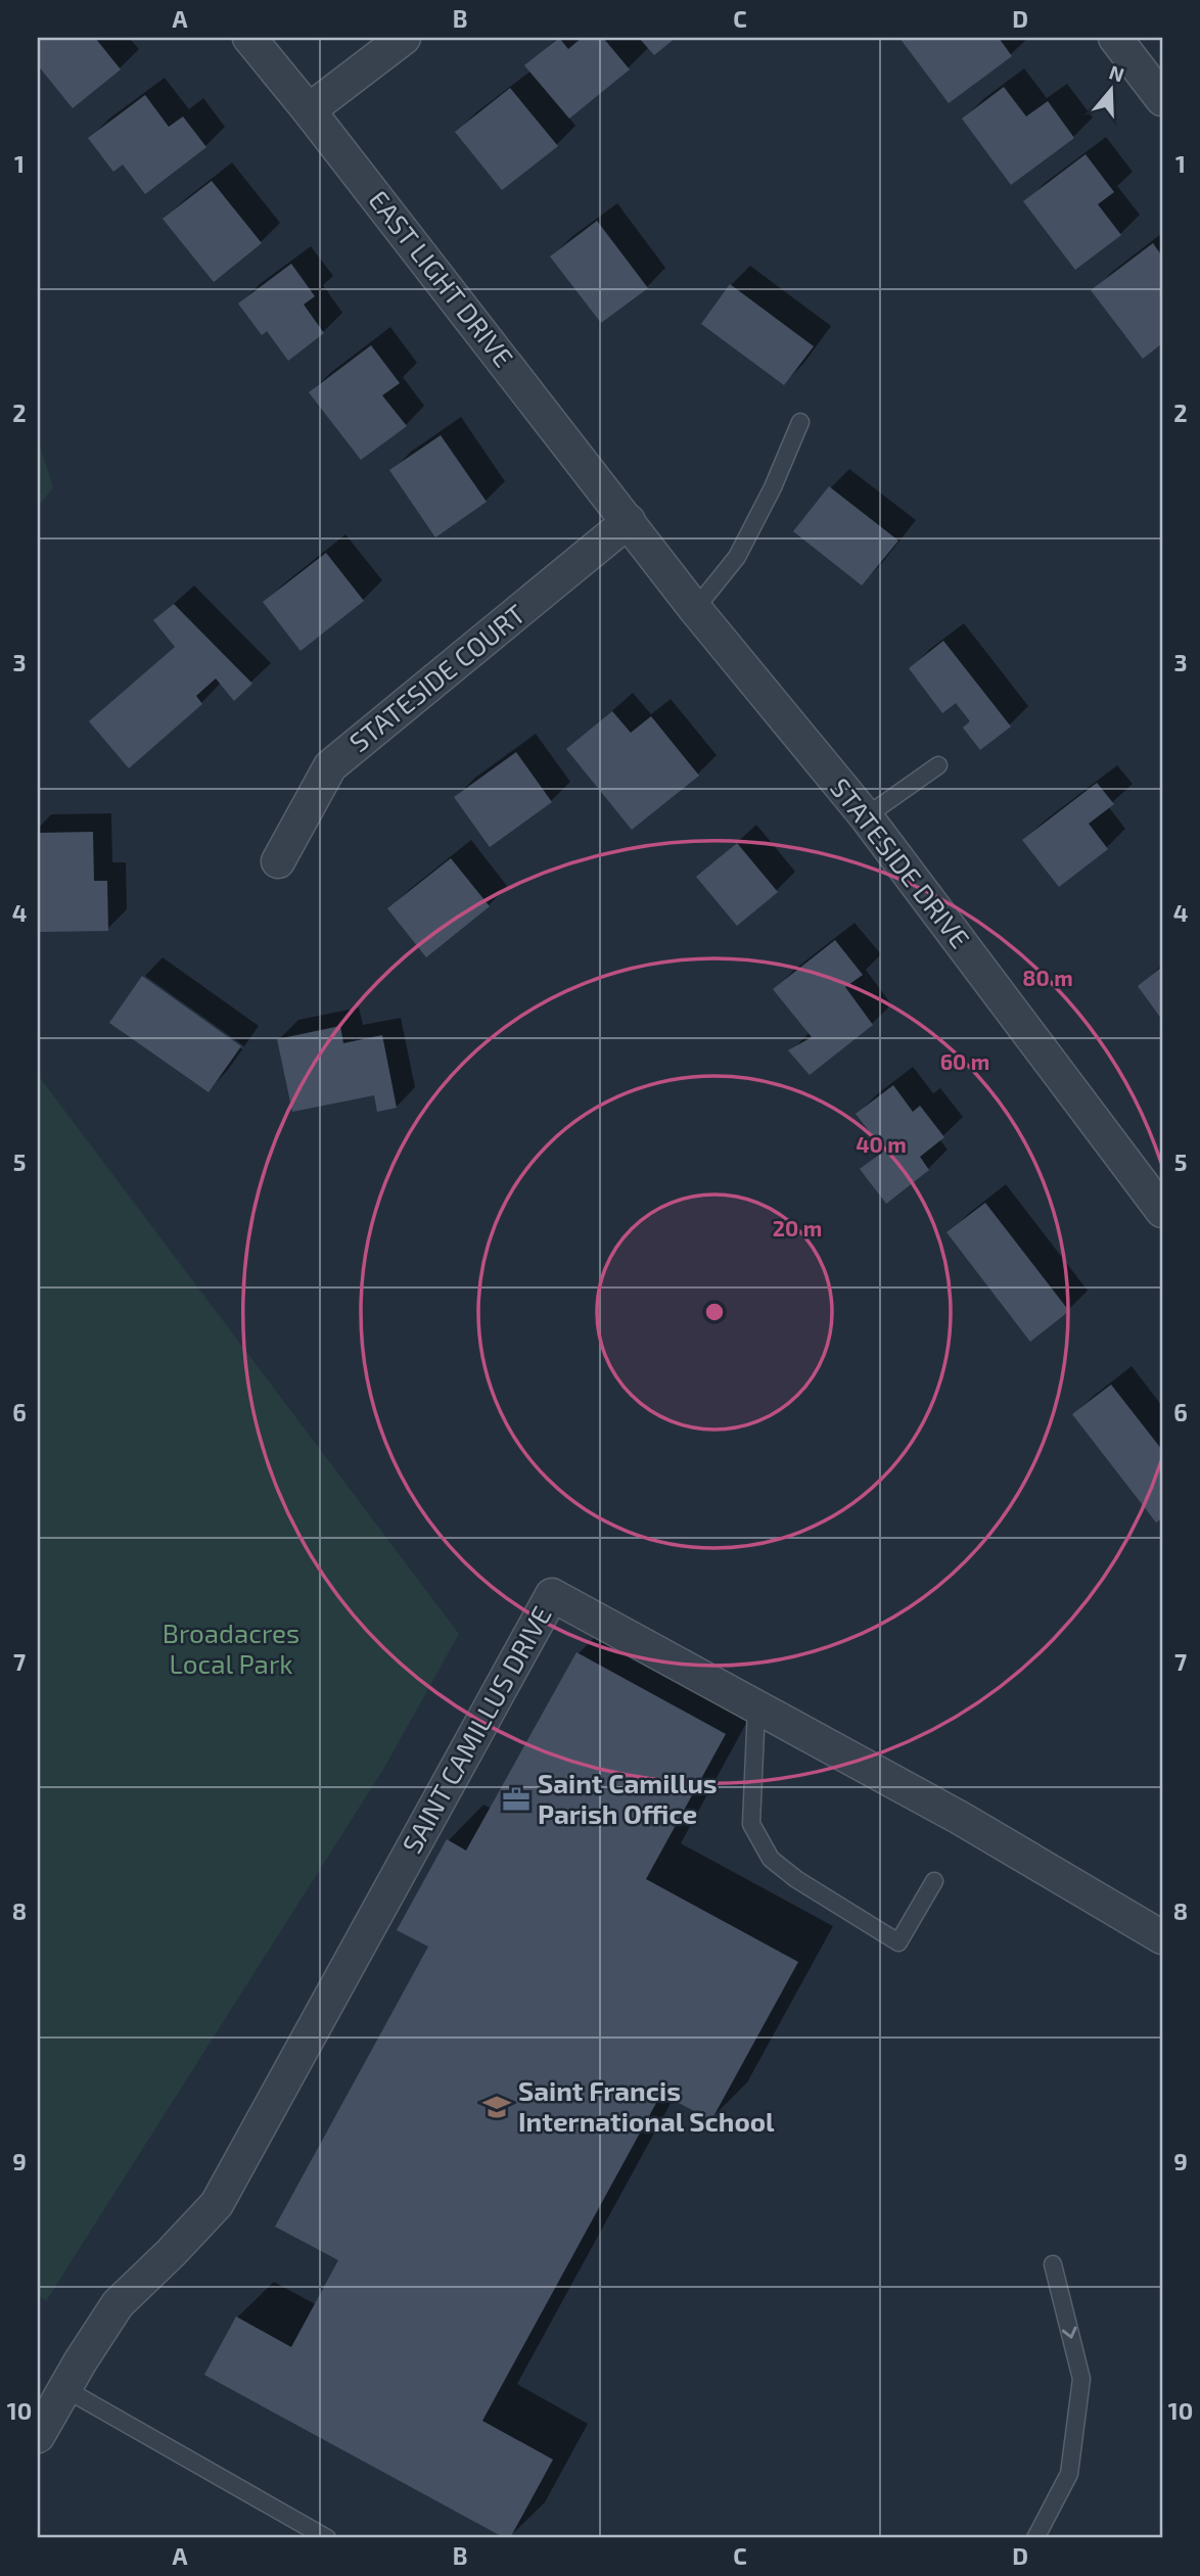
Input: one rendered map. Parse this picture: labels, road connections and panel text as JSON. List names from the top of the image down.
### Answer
{
  "streets": {
    "street": [
      "EAST LIGHT DRIVE",
      "STATESIDE COURT",
      "STATESIDE DRIVE",
      "SAINT CAMILLUS DRIVE"
    ]
  },
  "crossings": [
    ["EAST LIGHT DRIVE", "STATESIDE COURT"],
    ["EAST LIGHT DRIVE", "STATESIDE DRIVE"],
    ["STATESIDE COURT", "STATESIDE DRIVE"]
  ],
  "parks": ["Broadacres Local Park"],
  "places": {
    "office": ["Saint Camillus Parish Office"],
    "school or university": ["Saint Francis International School"]
  },
  "north": "top",
  "grid": {
    "columns": [
      "A",
      "B",
      "C",
      "D"
    ],
    "rows": [
      "1",
      "2",
      "3",
      "4",
      "5",
      "6",
      "7",
      "8",
      "9",
      "10"
    ]
  },
  "rings": [
    "80 m",
    "60 m",
    "40 m",
    "20 m"
  ]
}
